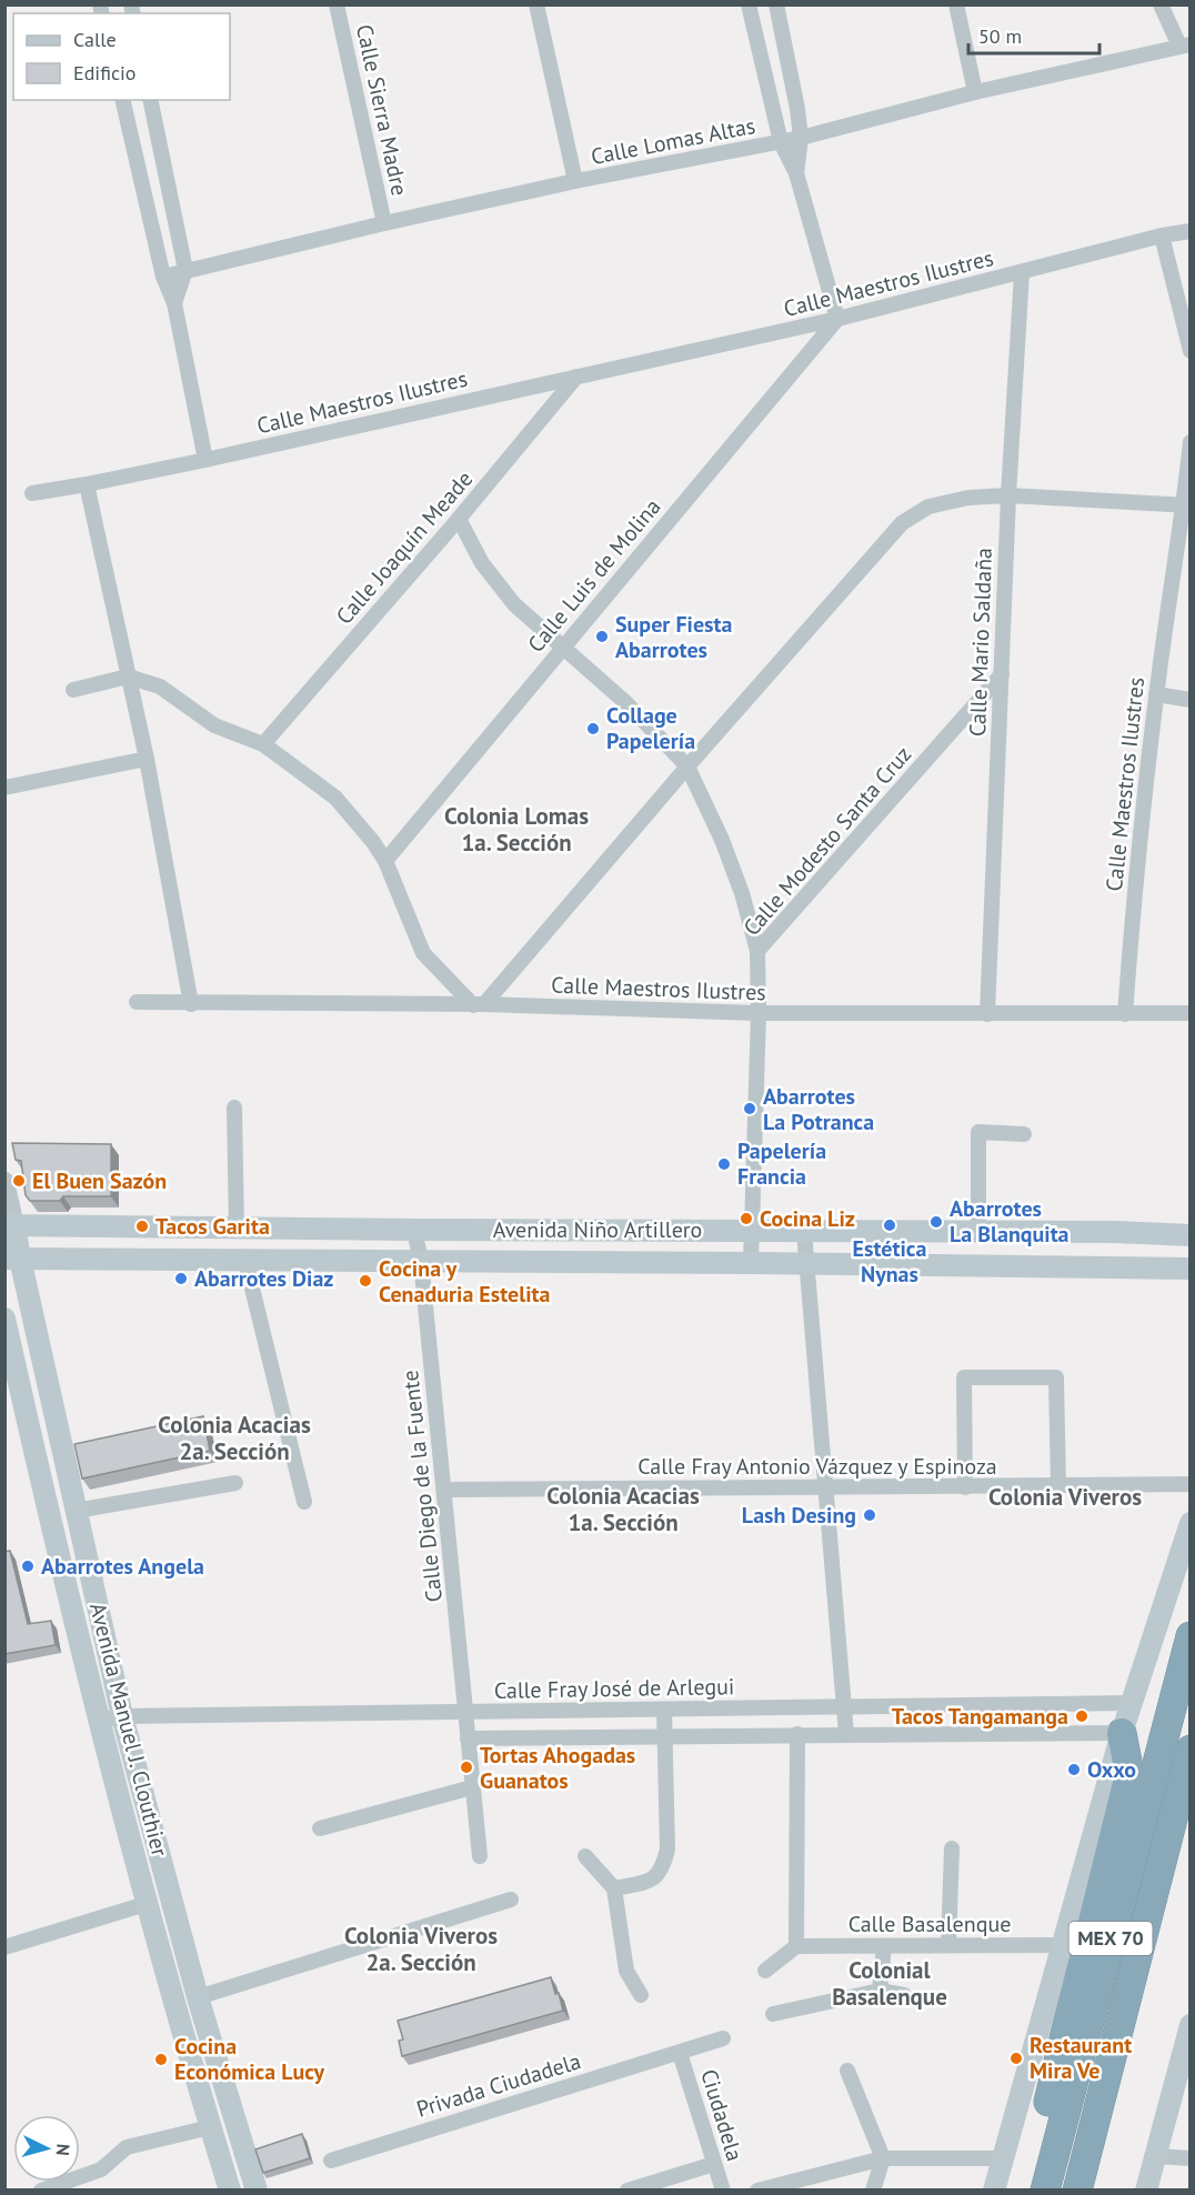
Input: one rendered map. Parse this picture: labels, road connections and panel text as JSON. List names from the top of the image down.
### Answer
{
  "streets": {
    "highway": ["MEX 70"],
    "main road": ["Avenida Niño Artillero", "Avenida Manuel J. Clouthier"],
    "street": [
      "Calle Sierra Madre",
      "Calle Lomas Altas",
      "Calle Maestros Ilustres",
      "Calle Joaquín Meade",
      "Calle Luis de Molina",
      "Calle Mario Saldaña",
      "Calle Modesto Santa Cruz",
      "Calle Fray Antonio Vázquez y Espinoza",
      "Calle Diego de la Fuente",
      "Calle Fray José de Arlegui",
      "Calle Basalenque",
      "Privada Ciudadela",
      "Ciudadela"
    ]
  },
  "crossings": [
    ["Calle Sierra Madre", "Calle Lomas Altas"],
    ["Calle Maestros Ilustres", "Calle Joaquín Meade"],
    ["Calle Maestros Ilustres", "Calle Luis de Molina"],
    ["Calle Maestros Ilustres", "Calle Mario Saldaña"],
    ["Calle Maestros Ilustres", "Calle Modesto Santa Cruz"],
    ["Calle Mario Saldaña", "Calle Modesto Santa Cruz"],
    ["Calle Modesto Santa Cruz", "Avenida Niño Artillero"],
    ["Avenida Niño Artillero", "Calle Diego de la Fuente"],
    ["Avenida Niño Artillero", "Avenida Manuel J. Clouthier"],
    ["Calle Fray Antonio Vázquez y Espinoza", "Calle Diego de la Fuente"],
    ["Calle Diego de la Fuente", "Calle Fray José de Arlegui"],
    ["Calle Fray José de Arlegui", "Avenida Manuel J. Clouthier"],
    ["Privada Ciudadela", "Ciudadela"]
  ],
  "districts": [
    "Colonia Lomas 1a. Sección",
    "Colonia Acacias 2a. Sección",
    "Colonia Acacias 1a. Sección",
    "Colonia Viveros",
    "Colonia Viveros 2a. Sección",
    "Colonial Basalenque"
  ],
  "places": [
    "Super Fiesta Abarrotes",
    "Collage Papelería",
    "Abarrotes La Potranca",
    "Papelería Francia",
    "El Buen Sazón",
    "Cocina Liz",
    "Abarrotes La Blanquita",
    "Estética Nynas",
    "Tacos Garita",
    "Abarrotes Diaz",
    "Cocina y Cenaduria Estelita",
    "Lash Desing",
    "Abarrotes Angela",
    "Tacos Tangamanga",
    "Tortas Ahogadas Guanatos",
    "Oxxo",
    "Restaurant Mira Ve",
    "Cocina Económica Lucy"
  ],
  "legend": ["Calle", "Edificio"],
  "scale_bar": "50 m",
  "north": "right"
}
